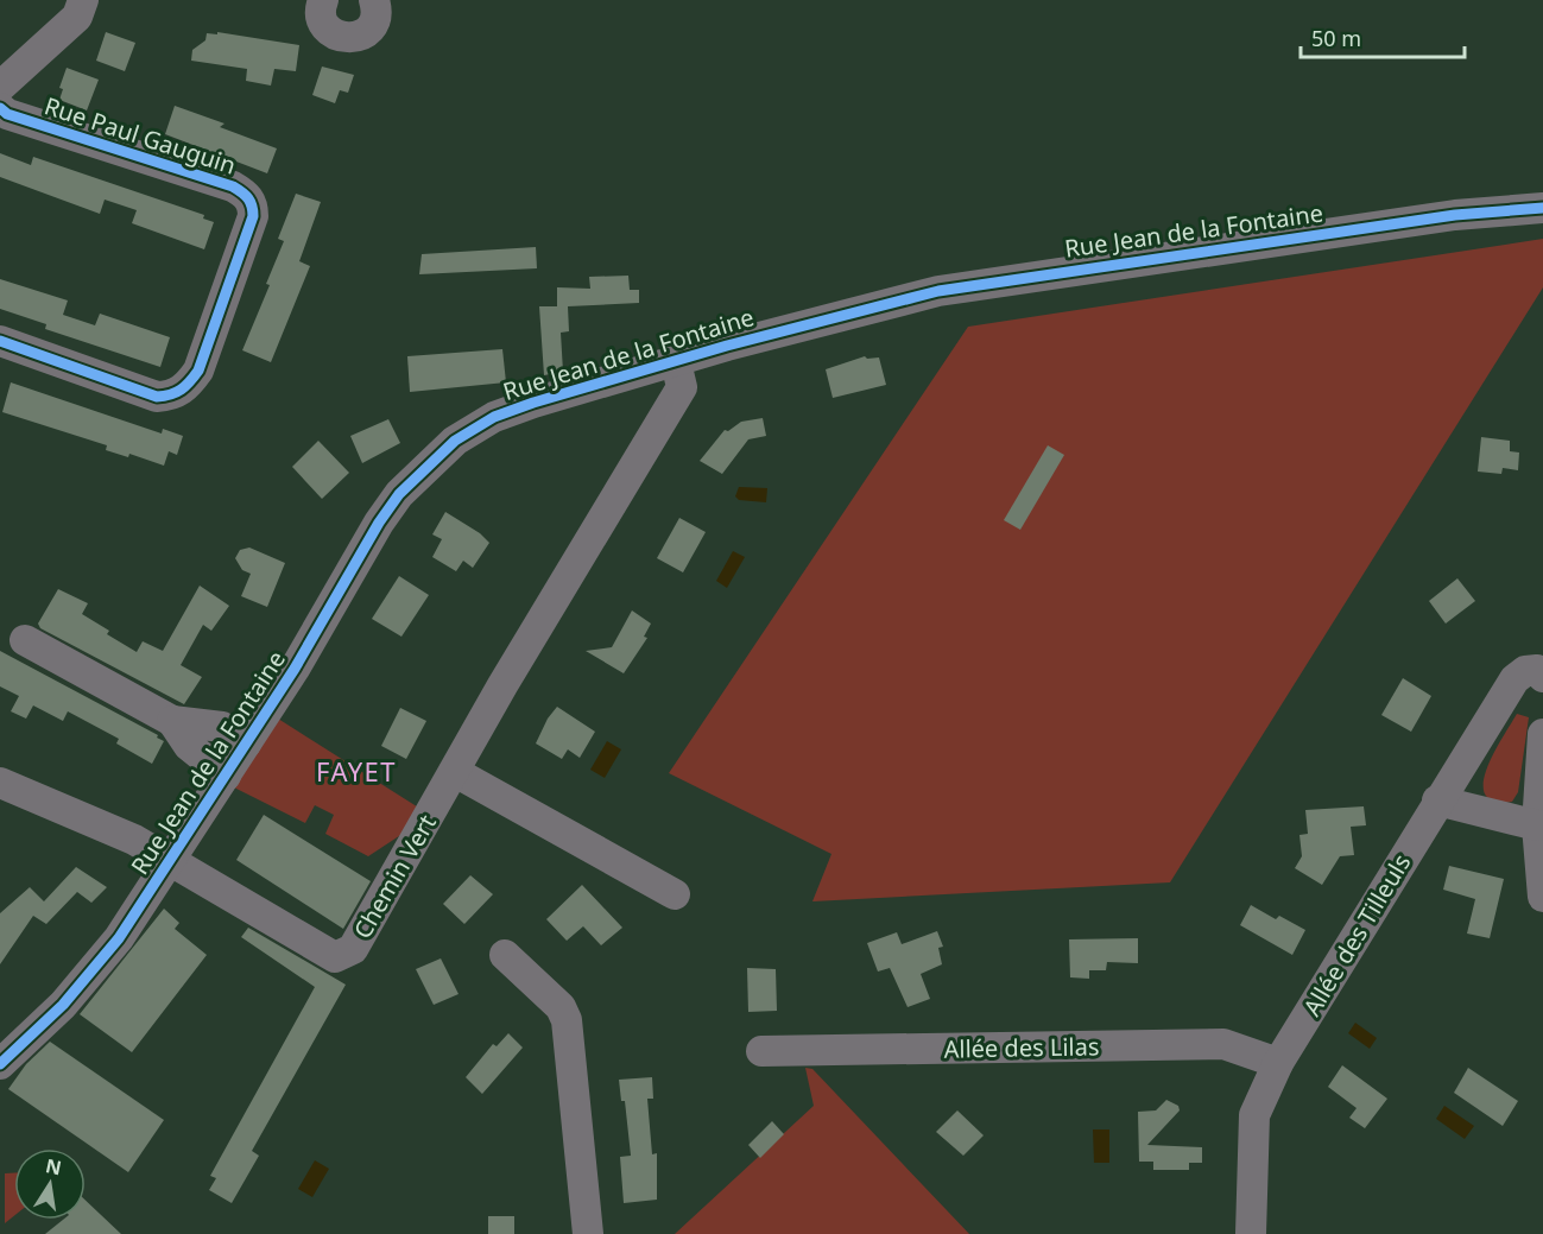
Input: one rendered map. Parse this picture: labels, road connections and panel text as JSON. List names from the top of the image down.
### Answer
{
  "streets": {
    "street": [
      "Rue Paul Gauguin",
      "Rue Jean de la Fontaine",
      "Chemin Vert",
      "Allée des Tilleuls",
      "Allée des Lilas"
    ]
  },
  "crossings": [
    ["Rue Jean de la Fontaine", "Chemin Vert"],
    ["Allée des Tilleuls", "Allée des Lilas"]
  ],
  "districts": ["FAYET"],
  "scale_bar": "50 m",
  "north": "top"
}
